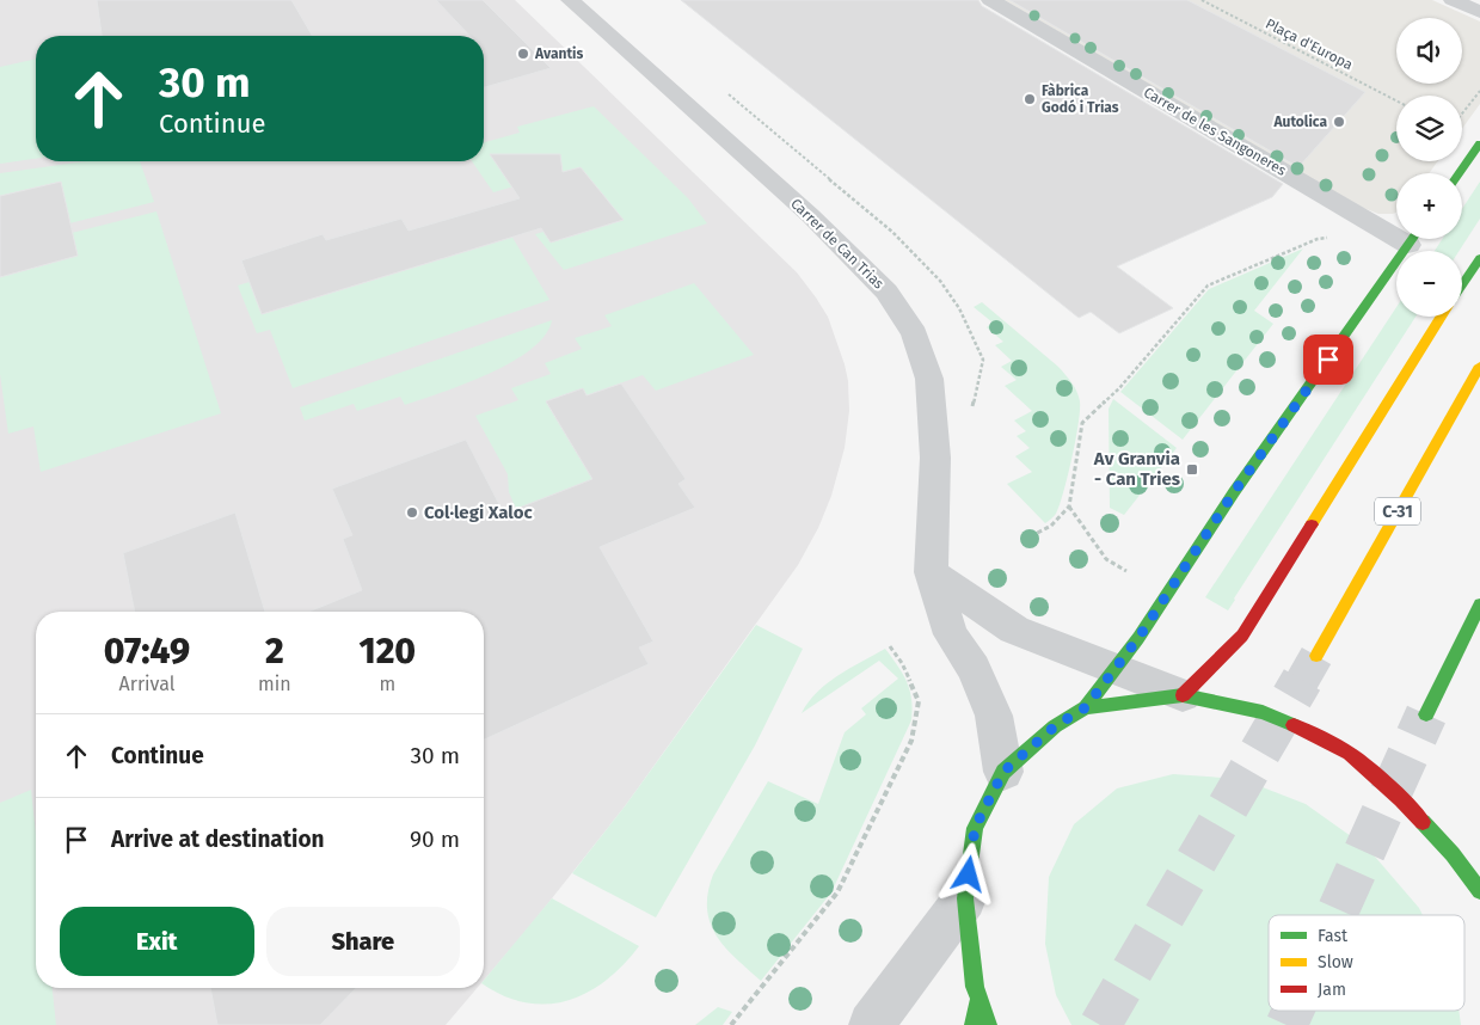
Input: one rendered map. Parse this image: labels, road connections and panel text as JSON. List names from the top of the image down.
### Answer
{
  "streets": {
    "main road": ["C-31"],
    "street": ["Carrer de les Sangoneres", "Carrer de Can Trias"],
    "path": ["Plaça d'Europa"]
  },
  "places": {
    "other": [
      "Avantis",
      "Fàbrica Godó i Trias",
      "Autolica",
      "Col·legi Xaloc"
    ],
    "transit": ["Av Granvia - Can Tries"]
  },
  "legend": ["Fast", "Slow", "Jam"],
  "page": {
    "map_buttons": ["+", "−"],
    "turn": ["30 m", "Continue"],
    "eta": [
      "07:49",
      "Arrival",
      "2",
      "min",
      "120",
      "m"
    ],
    "list": [
      {
        "name": "Continue",
        "value": "30 m"
      },
      {
        "name": "Arrive at destination",
        "value": "90 m"
      }
    ],
    "buttons": ["Exit", "Share"]
  }
}
